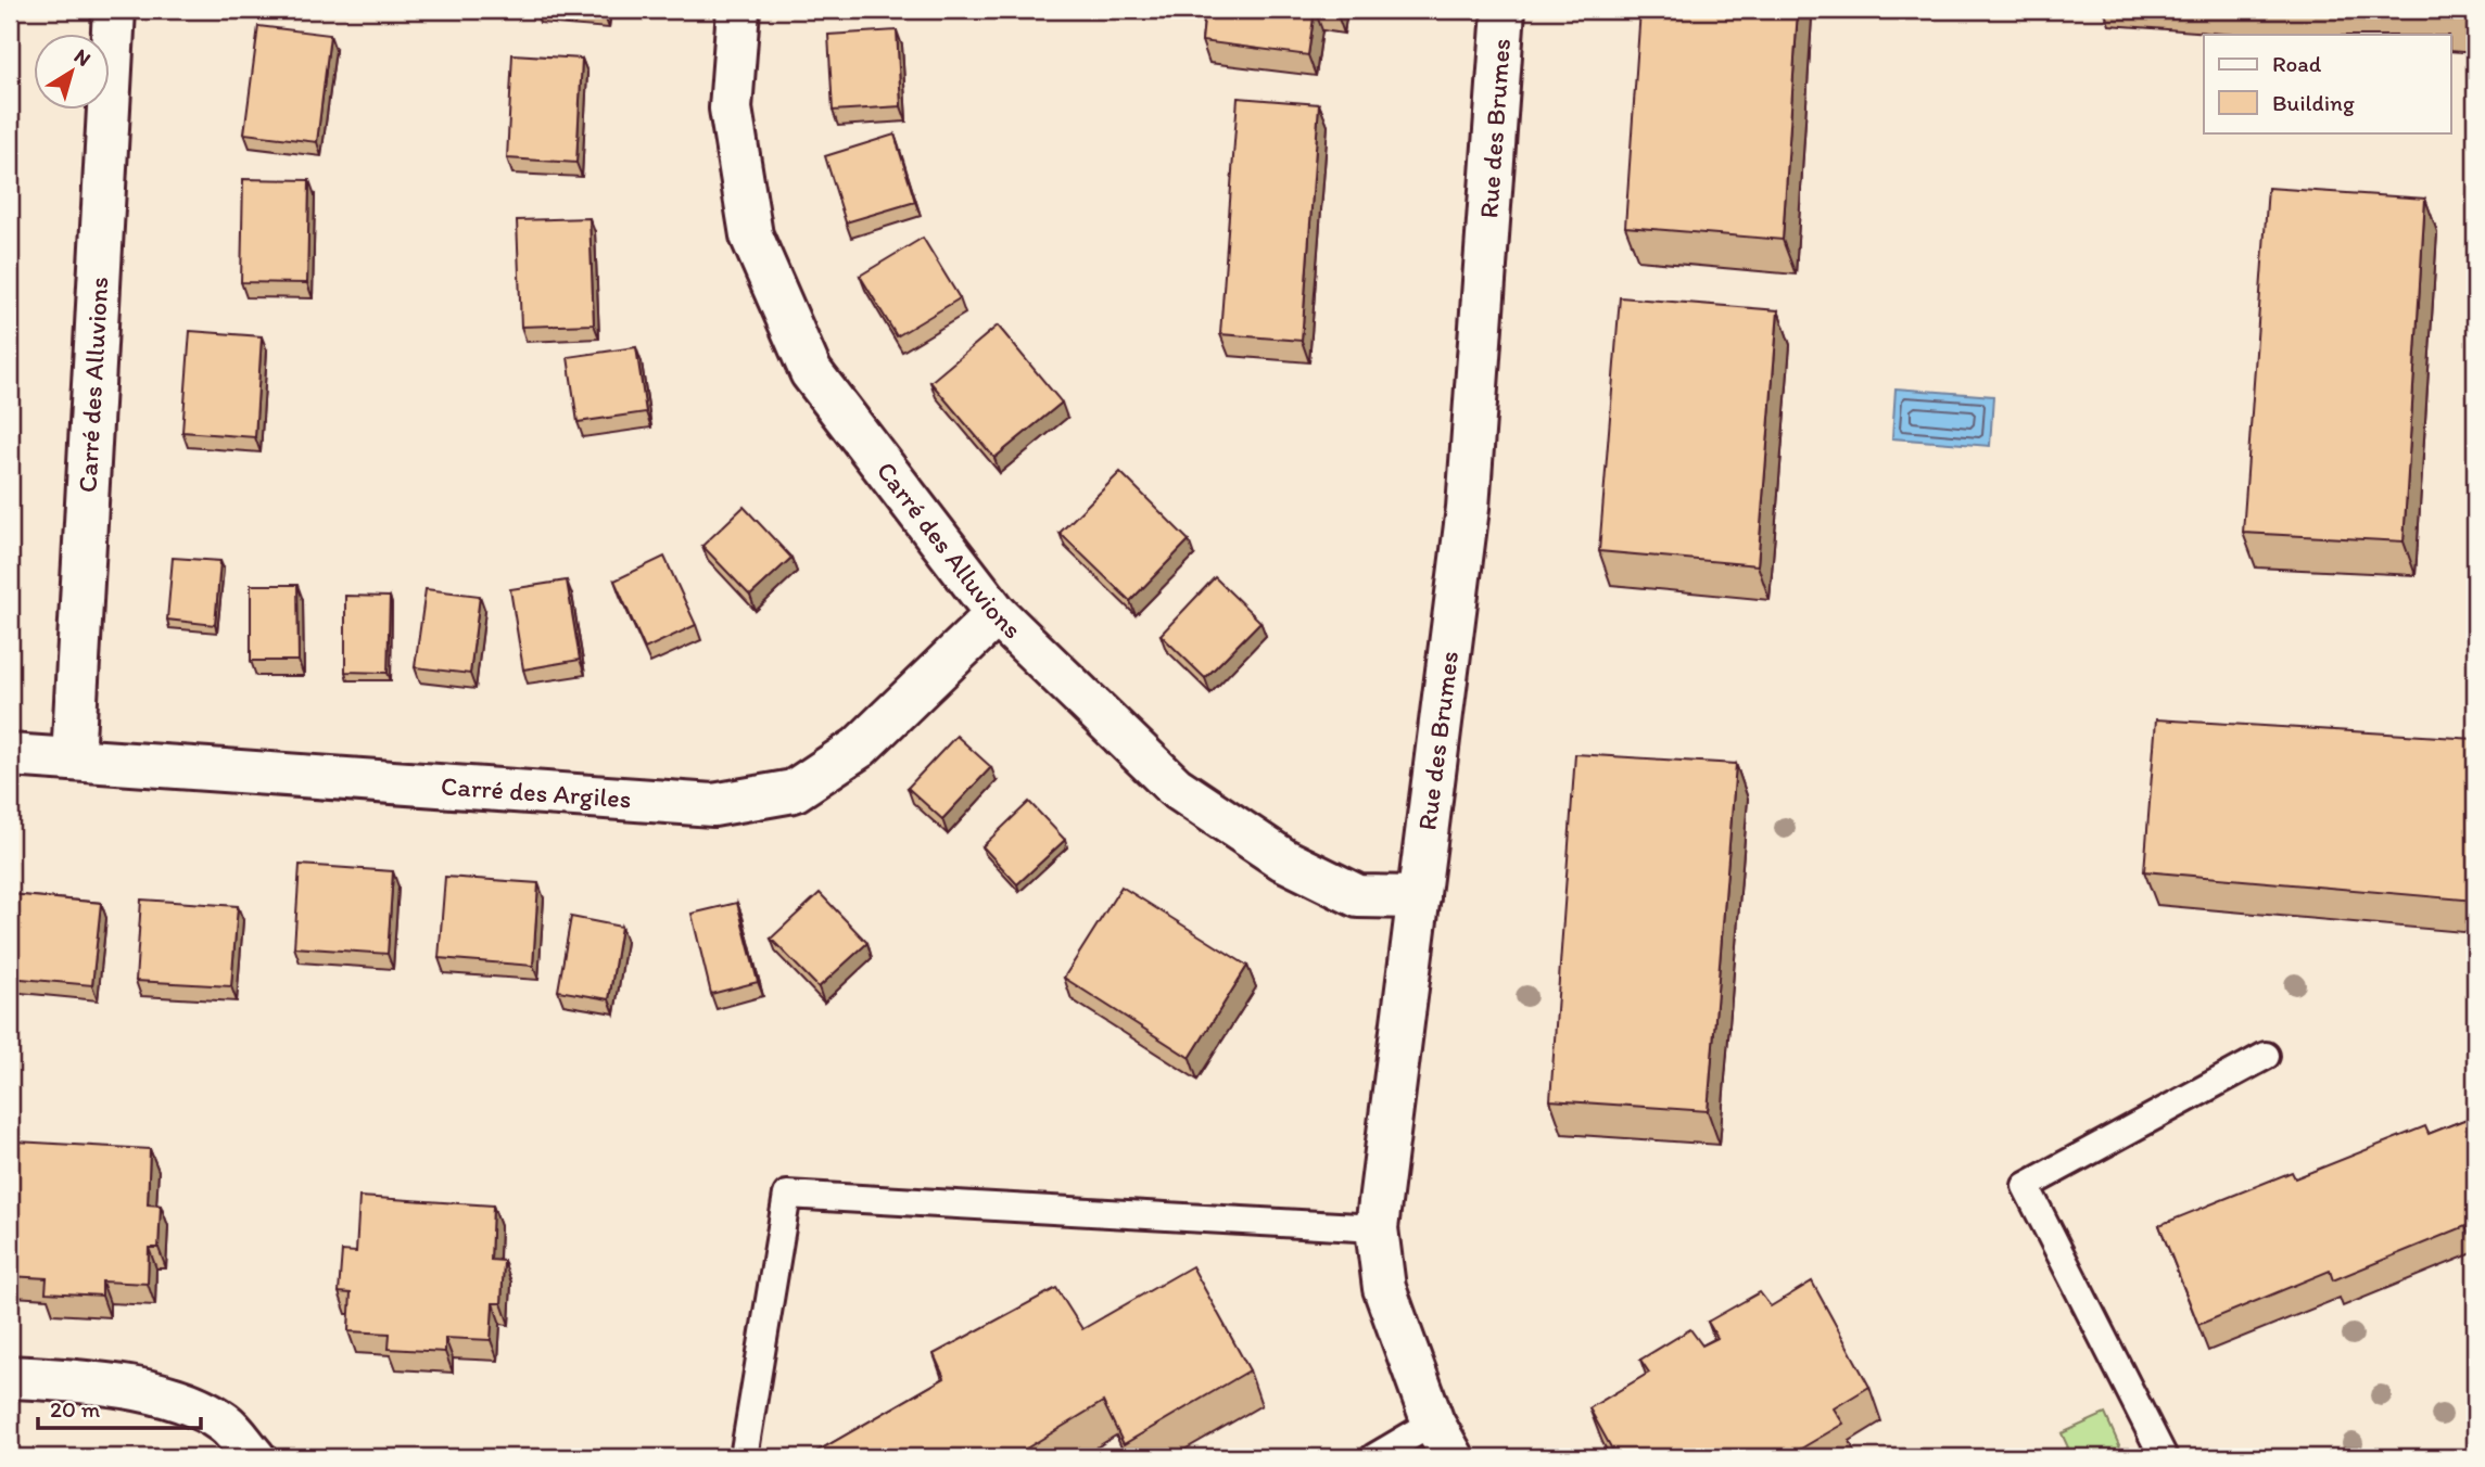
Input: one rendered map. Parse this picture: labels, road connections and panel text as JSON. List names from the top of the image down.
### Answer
{
  "streets": {
    "street": ["Rue des Brumes", "Carré des Alluvions", "Carré des Argiles"]
  },
  "crossings": [
    ["Rue des Brumes", "Carré des Alluvions"],
    ["Carré des Alluvions", "Carré des Argiles"]
  ],
  "legend": ["Road", "Building"],
  "scale_bar": "20 m",
  "north": "top right"
}
